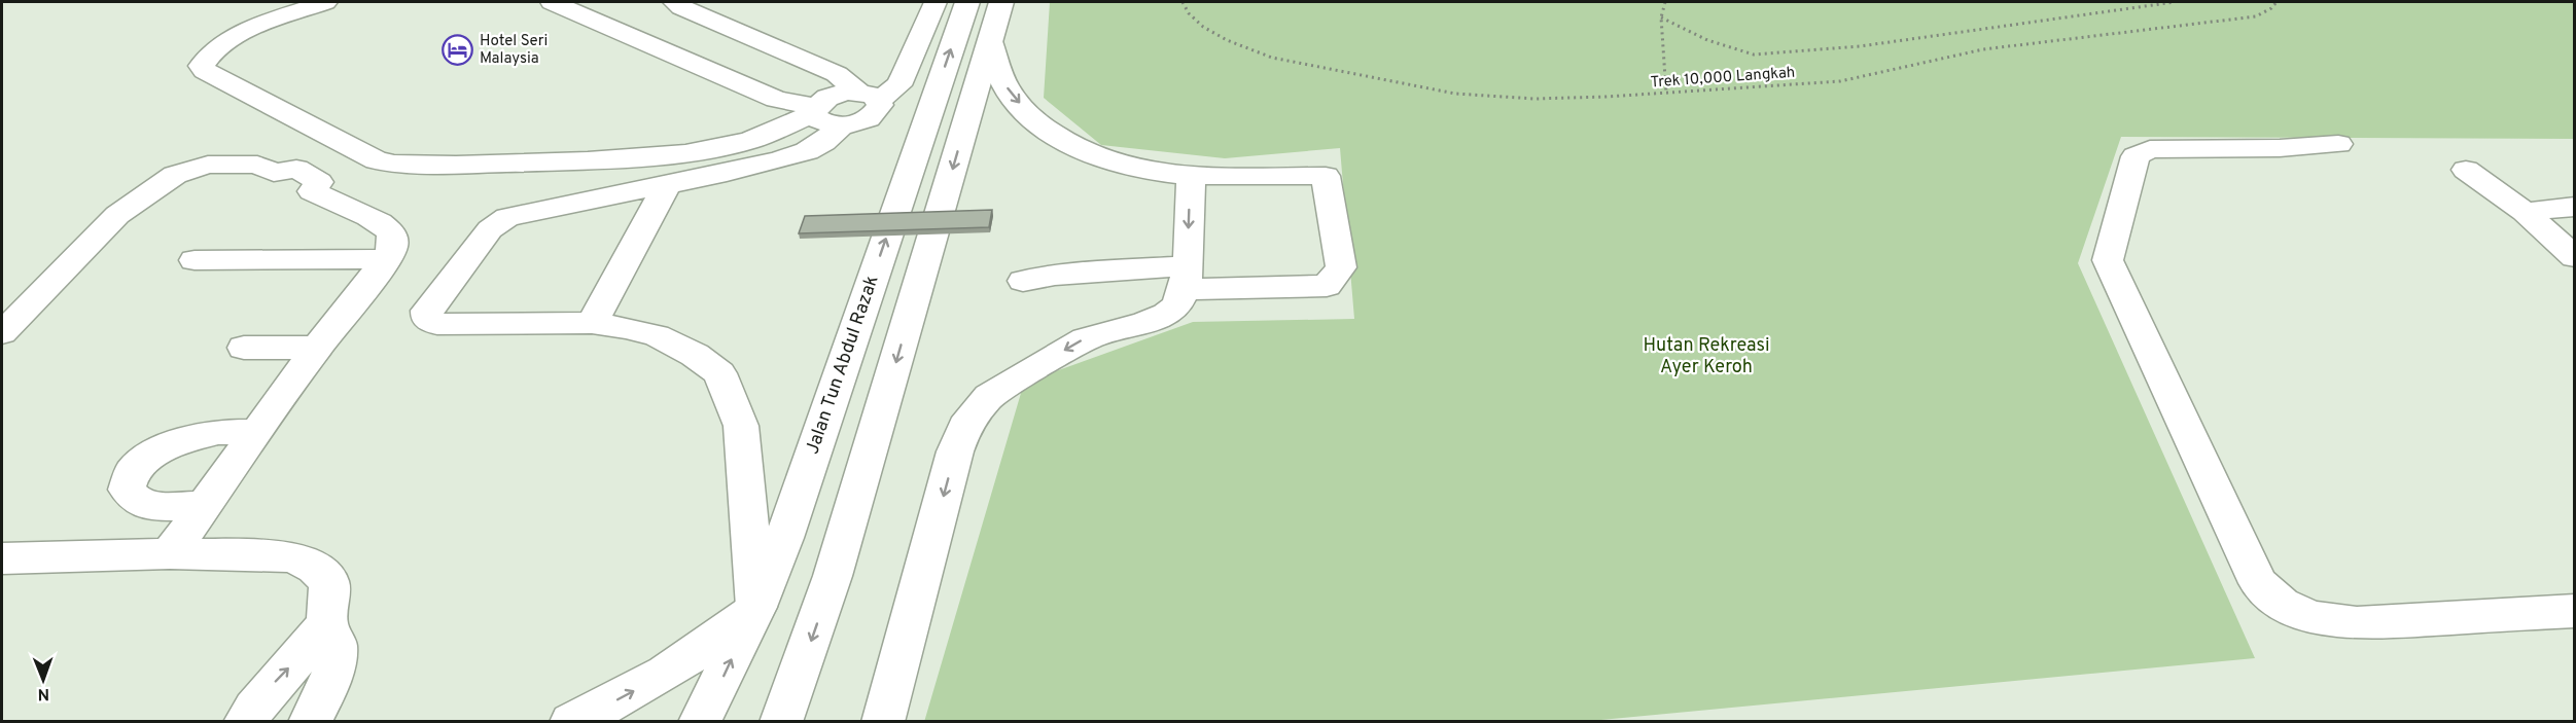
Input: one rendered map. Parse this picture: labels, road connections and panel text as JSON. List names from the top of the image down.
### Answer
{
  "streets": {
    "main road": ["Jalan Tun Abdul Razak"],
    "path": ["Trek 10,000 Langkah"]
  },
  "parks": ["Hutan Rekreasi Ayer Keroh"],
  "places": {
    "hotel": ["Hotel Seri Malaysia"]
  },
  "north": "bottom"
}
